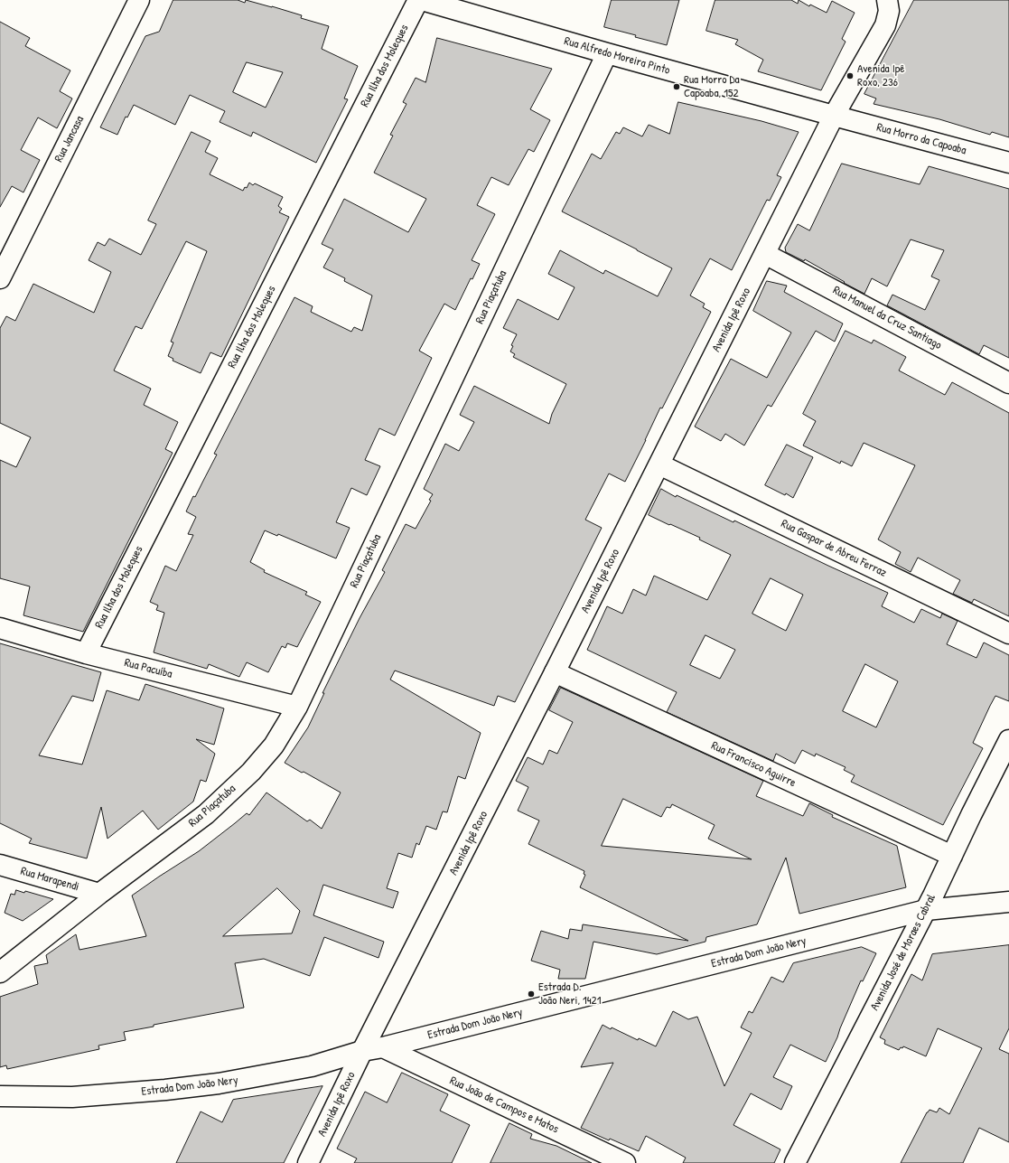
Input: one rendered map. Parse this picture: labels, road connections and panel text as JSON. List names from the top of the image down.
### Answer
{
  "streets": {
    "street": [
      "Rua Alfredo Moreira Pinto",
      "Rua Ilha dos Moleques",
      "Rua Jancasa",
      "Rua Morro da Capoaba",
      "Rua Piaçatuba",
      "Rua Manuel da Cruz Santiago",
      "Avenida Ipê Roxo",
      "Rua Gaspar de Abreu Ferraz",
      "Rua Pacuíba",
      "Rua Francisco Aguirre",
      "Rua Marapendi",
      "Estrada Dom João Nery",
      "Avenida José de Moraes Cabral",
      "Rua João de Campos e Matos"
    ]
  },
  "crossings": [
    ["Rua Alfredo Moreira Pinto", "Rua Morro da Capoaba"],
    ["Rua Alfredo Moreira Pinto", "Rua Piaçatuba"],
    ["Rua Alfredo Moreira Pinto", "Avenida Ipê Roxo"],
    ["Rua Ilha dos Moleques", "Rua Pacuíba"],
    ["Rua Morro da Capoaba", "Avenida Ipê Roxo"],
    ["Rua Piaçatuba", "Rua Pacuíba"],
    ["Rua Piaçatuba", "Rua Marapendi"],
    ["Rua Manuel da Cruz Santiago", "Avenida Ipê Roxo"],
    ["Avenida Ipê Roxo", "Rua Gaspar de Abreu Ferraz"],
    ["Avenida Ipê Roxo", "Rua Francisco Aguirre"],
    ["Avenida Ipê Roxo", "Estrada Dom João Nery"],
    ["Rua Francisco Aguirre", "Avenida José de Moraes Cabral"],
    ["Estrada Dom João Nery", "Avenida José de Moraes Cabral"],
    ["Estrada Dom João Nery", "Rua João de Campos e Matos"]
  ],
  "places": ["Avenida Ipê Roxo, 236", "Rua Morro Da Capoaba, 152", "Estrada D. João Neri, 1421"]
}
